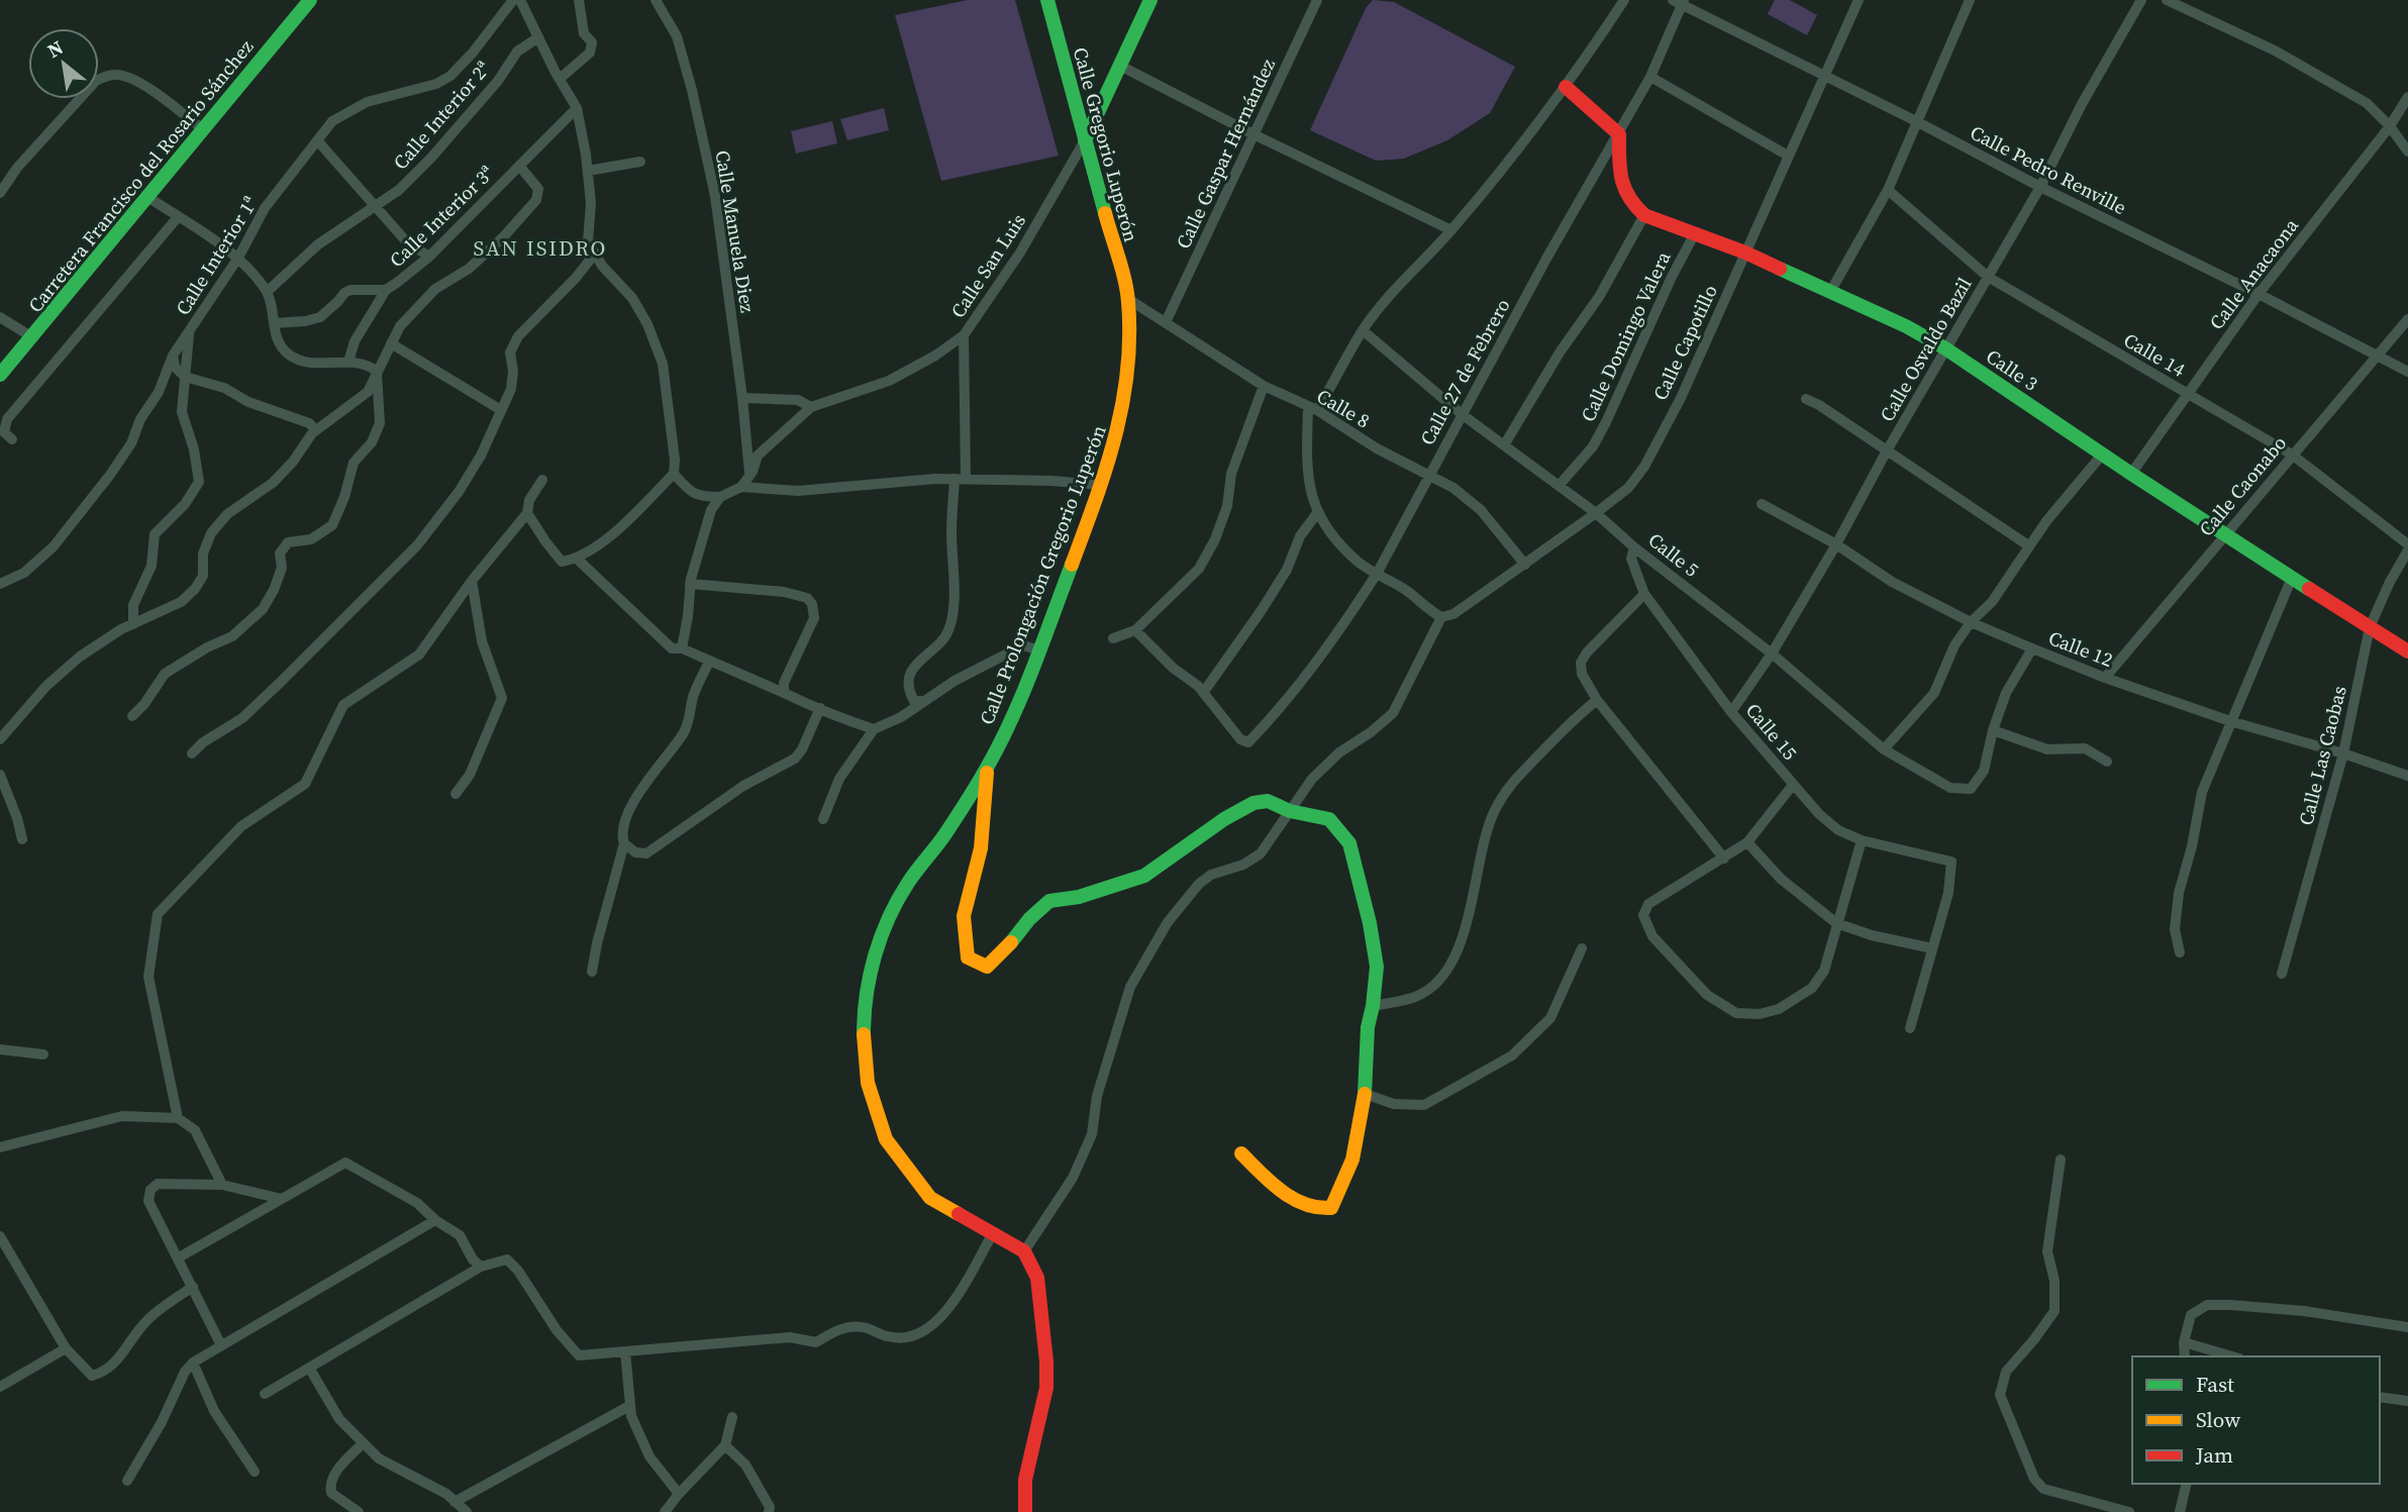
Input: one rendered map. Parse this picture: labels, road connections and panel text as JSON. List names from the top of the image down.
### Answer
{
  "streets": {
    "street": [
      "Calle Interior 2ª",
      "Calle Gregorio Luperón",
      "Calle Gaspar Hernández",
      "Calle Pedro Renville",
      "Carretera Francisco del Rosario Sánchez",
      "Calle Interior 3ª",
      "Calle Manuela Diez",
      "Calle Interior 1ª",
      "Calle San Luis",
      "Calle Anacaona",
      "Calle Domingo Valera",
      "Calle Capotillo",
      "Calle Osvaldo Bazil",
      "Calle 14",
      "Calle 3",
      "Calle 27 de Febrero",
      "Calle 8",
      "Calle Caonabo",
      "Calle 5",
      "Calle Prolongación Gregorio Luperón",
      "Calle 12",
      "Calle 15",
      "Calle Las Caobas"
    ]
  },
  "crossings": [
    ["Calle Gregorio Luperón", "Calle San Luis"],
    ["Calle Gregorio Luperón", "Calle 8"],
    ["Calle Gregorio Luperón", "Calle Prolongación Gregorio Luperón"],
    ["Calle Gaspar Hernández", "Calle 8"],
    ["Calle Pedro Renville", "Calle Anacaona"],
    ["Calle Pedro Renville", "Calle Capotillo"],
    ["Calle Pedro Renville", "Calle Osvaldo Bazil"],
    ["Calle Pedro Renville", "Calle 27 de Febrero"],
    ["Calle Pedro Renville", "Calle Caonabo"],
    ["Calle Anacaona", "Calle 14"],
    ["Calle Anacaona", "Calle 3"],
    ["Calle Domingo Valera", "Calle 3"],
    ["Calle Domingo Valera", "Calle 5"],
    ["Calle Capotillo", "Calle 3"],
    ["Calle Capotillo", "Calle 8"],
    ["Calle Capotillo", "Calle 5"],
    ["Calle Osvaldo Bazil", "Calle 14"],
    ["Calle Osvaldo Bazil", "Calle 3"],
    ["Calle Osvaldo Bazil", "Calle 5"],
    ["Calle Osvaldo Bazil", "Calle 12"],
    ["Calle Osvaldo Bazil", "Calle 15"],
    ["Calle 14", "Calle Caonabo"],
    ["Calle 3", "Calle Caonabo"],
    ["Calle 3", "Calle Las Caobas"],
    ["Calle 27 de Febrero", "Calle 8"],
    ["Calle 27 de Febrero", "Calle 5"],
    ["Calle 8", "Calle Prolongación Gregorio Luperón"],
    ["Calle Caonabo", "Calle 12"],
    ["Calle 5", "Calle 15"],
    ["Calle 12", "Calle Las Caobas"]
  ],
  "districts": ["SAN ISIDRO"],
  "legend": ["Fast", "Slow", "Jam"],
  "north": "top left"
}
